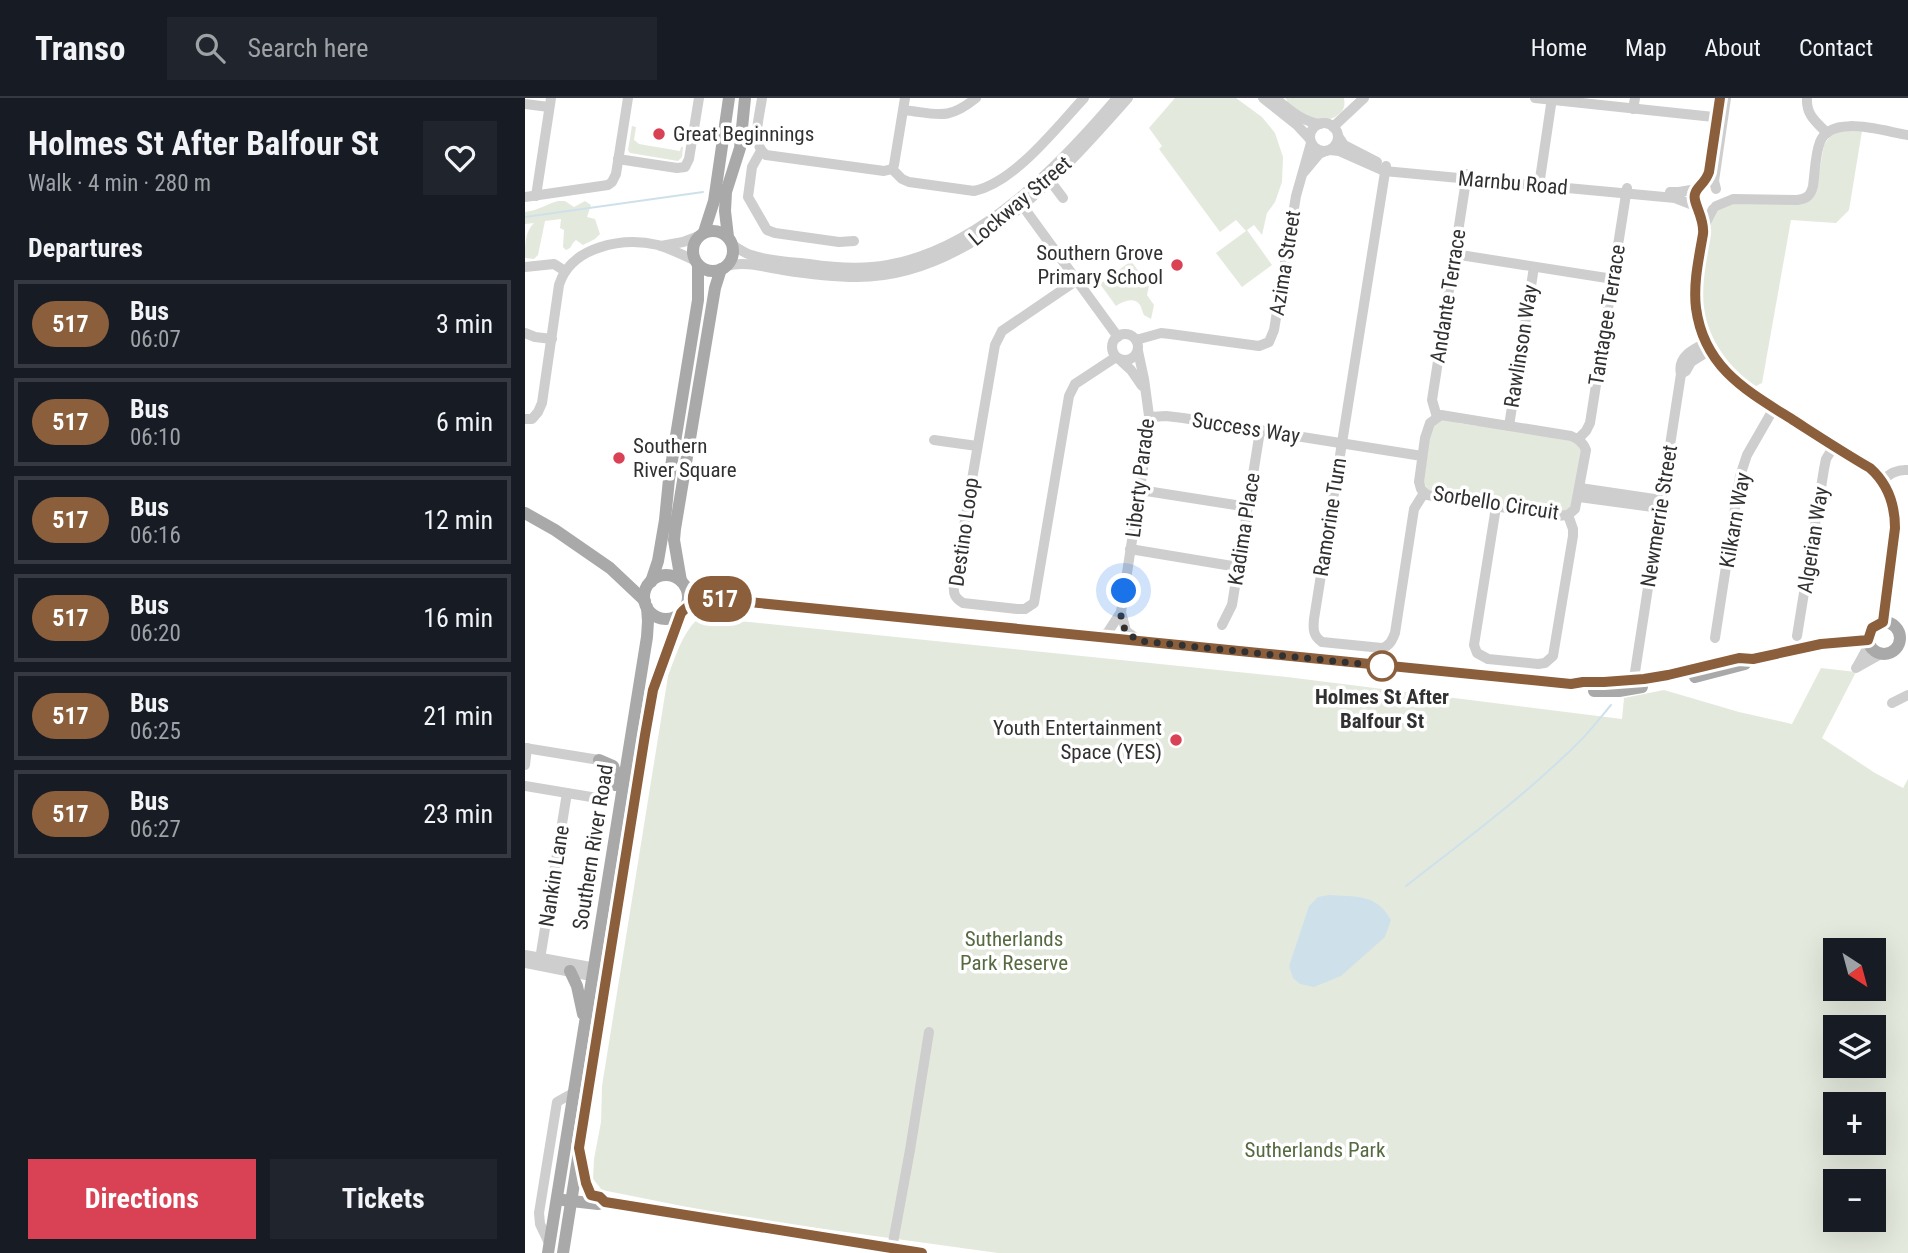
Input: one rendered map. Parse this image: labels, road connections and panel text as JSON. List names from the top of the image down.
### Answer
{
  "streets": {
    "main road": ["Southern River Road"],
    "street": [
      "Marnbu Road",
      "Lockway Street",
      "Azima Street",
      "Andante Terrace",
      "Tantagee Terrace",
      "Rawlinson Way",
      "Success Way",
      "Liberty Parade",
      "Sorbello Circuit",
      "Newmerrie Street",
      "Ramorine Turn",
      "Kilkarn Way",
      "Kadima Place",
      "Destino Loop",
      "Algerian Way",
      "Nankin Lane"
    ]
  },
  "crossings": [
    ["Marnbu Road", "Andante Terrace"],
    ["Marnbu Road", "Tantagee Terrace"],
    ["Marnbu Road", "Ramorine Turn"],
    ["Azima Street", "Liberty Parade"],
    ["Azima Street", "Destino Loop"],
    ["Andante Terrace", "Sorbello Circuit"],
    ["Tantagee Terrace", "Sorbello Circuit"],
    ["Success Way", "Liberty Parade"],
    ["Success Way", "Sorbello Circuit"],
    ["Success Way", "Ramorine Turn"],
    ["Success Way", "Kadima Place"],
    ["Liberty Parade", "Destino Loop"],
    ["Sorbello Circuit", "Ramorine Turn"]
  ],
  "parks": ["Sutherlands Park Reserve", "Sutherlands Park"],
  "places": [
    "Great Beginnings",
    "Southern Grove Primary School",
    "Southern River Square",
    "Holmes St After Balfour St",
    "Youth Entertainment Space (YES)"
  ],
  "lines": ["bus line 517"],
  "north": "bottom right",
  "page": {
    "header": "Transo",
    "search": "Search here",
    "nav": [
      "Home",
      "Map",
      "About",
      "Contact"
    ],
    "heading": [
      ["Holmes St After Balfour St", "Walk · 4 min · 280 m"],
      "Departures"
    ],
    "on_map": "517",
    "list": [
      {
        "mark": "517",
        "name": "Bus",
        "note": "06:07",
        "value": "3 min"
      },
      {
        "mark": "517",
        "name": "Bus",
        "note": "06:10",
        "value": "6 min"
      },
      {
        "mark": "517",
        "name": "Bus",
        "note": "06:16",
        "value": "12 min"
      },
      {
        "mark": "517",
        "name": "Bus",
        "note": "06:20",
        "value": "16 min"
      },
      {
        "mark": "517",
        "name": "Bus",
        "note": "06:25",
        "value": "21 min"
      },
      {
        "mark": "517",
        "name": "Bus",
        "note": "06:27",
        "value": "23 min"
      }
    ],
    "map_buttons": ["+", "−"],
    "buttons": ["Directions", "Tickets"]
  }
}
